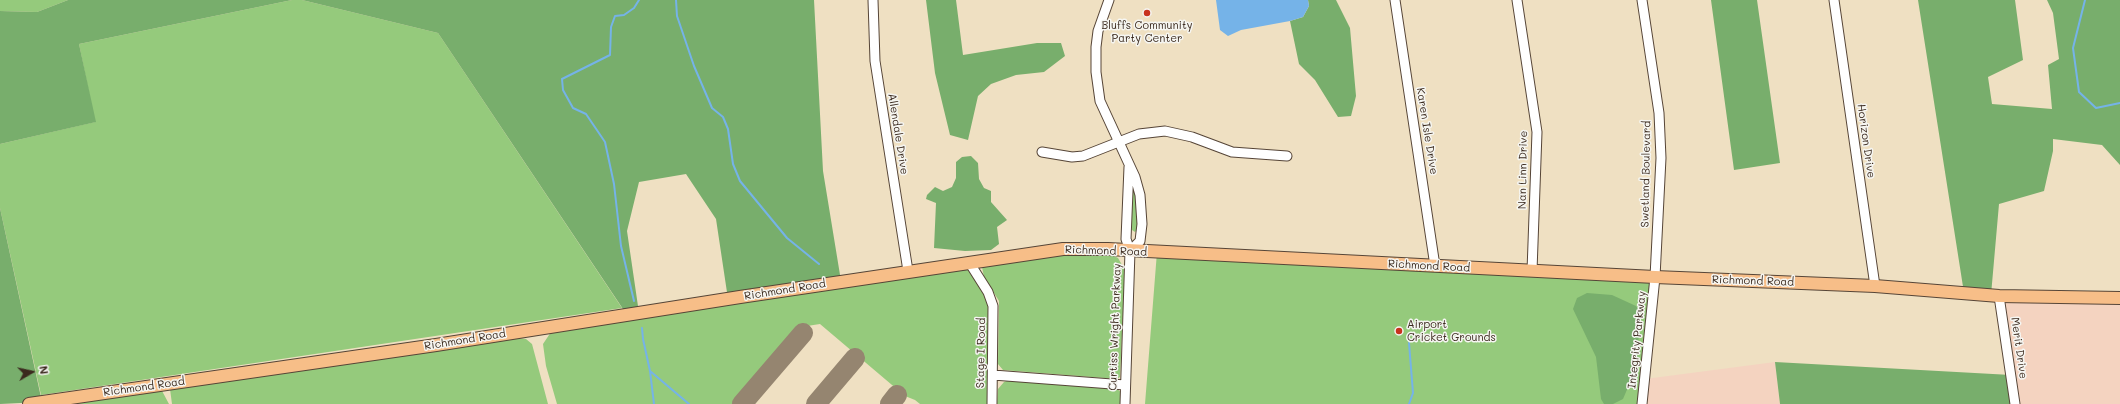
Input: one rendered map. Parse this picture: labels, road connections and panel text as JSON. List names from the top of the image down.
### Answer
{
  "streets": {
    "main road": ["Richmond Road"],
    "street": [
      "Karen Isle Drive",
      "Allendale Drive",
      "Horizon Drive",
      "Nan Linn Drive",
      "Swetland Boulevard",
      "Curtiss Wright Parkway",
      "Integrity Parkway",
      "Merit Drive",
      "Stage I Road"
    ]
  },
  "crossings": [
    ["Karen Isle Drive", "Richmond Road"],
    ["Allendale Drive", "Richmond Road"],
    ["Horizon Drive", "Richmond Road"],
    ["Nan Linn Drive", "Richmond Road"],
    ["Swetland Boulevard", "Richmond Road"],
    ["Swetland Boulevard", "Integrity Parkway"],
    ["Richmond Road", "Curtiss Wright Parkway"],
    ["Richmond Road", "Integrity Parkway"],
    ["Richmond Road", "Merit Drive"],
    ["Richmond Road", "Stage I Road"]
  ],
  "places": ["Bluffs Community Party Center", "Airport Cricket Grounds"],
  "north": "right"
}
